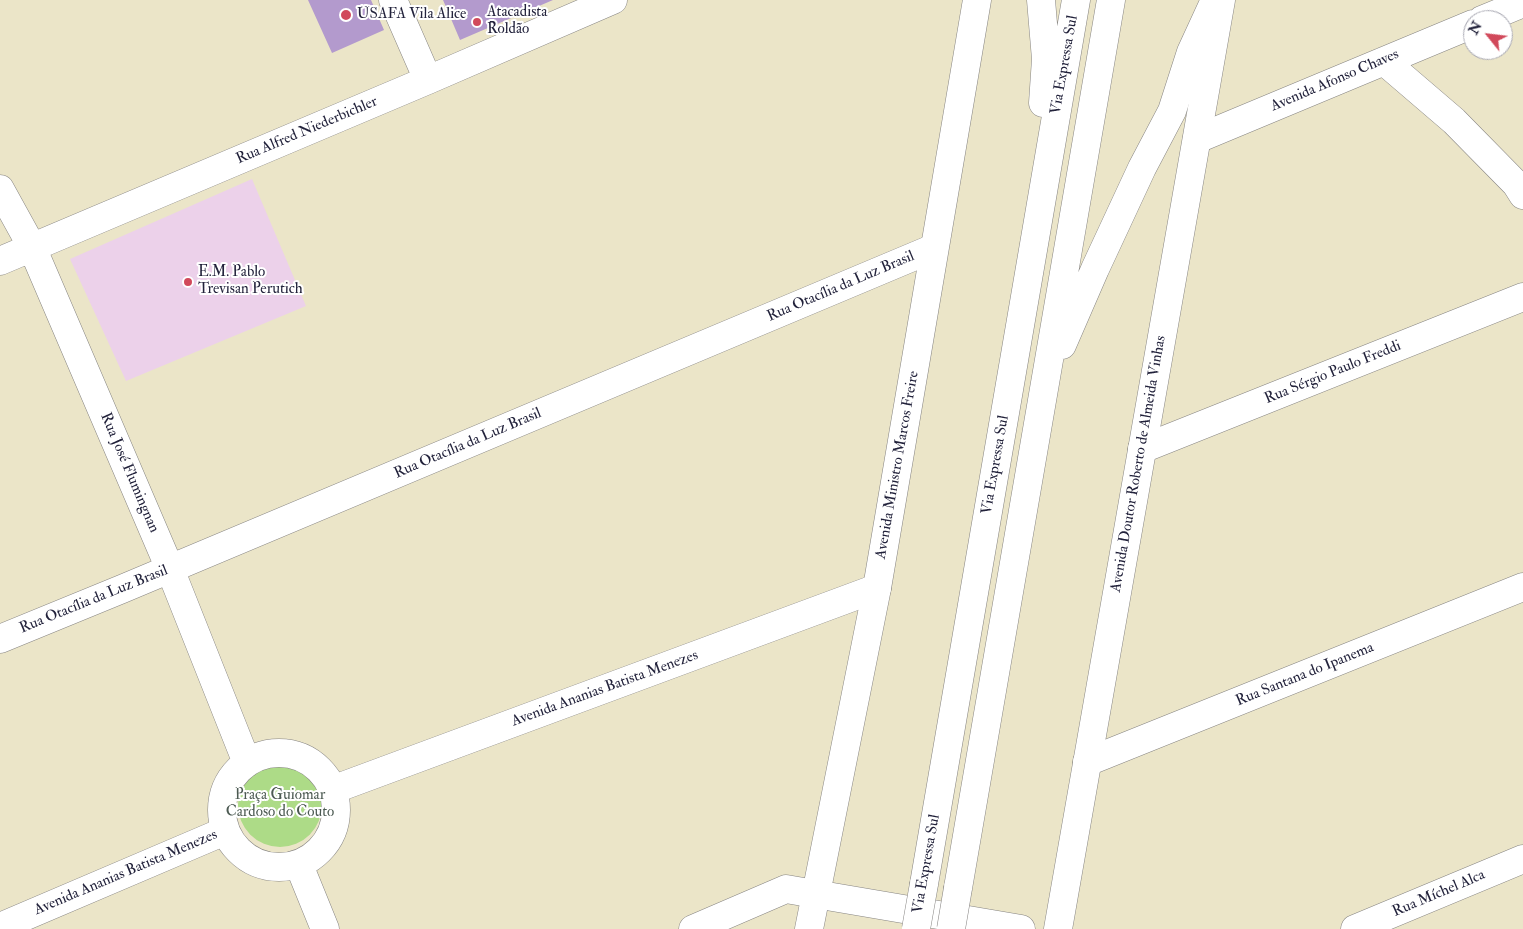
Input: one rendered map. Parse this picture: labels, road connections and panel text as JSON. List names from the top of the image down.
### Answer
{
  "streets": {
    "main road": [
      "Via Expressa Sul",
      "Avenida Afonso Chaves",
      "Rua Alfred Niederbichler",
      "Rua Otacília da Luz Brasil",
      "Rua Sérgio Paulo Freddi",
      "Avenida Doutor Roberto de Almeida Vinhas",
      "Avenida Ministro Marcos Freire",
      "Rua José Flumingnan",
      "Rua Santana do Ipanema",
      "Avenida Ananias Batista Menezes",
      "Rua Míchel Alca"
    ]
  },
  "crossings": [
    ["Avenida Afonso Chaves", "Avenida Doutor Roberto de Almeida Vinhas"],
    ["Rua Alfred Niederbichler", "Rua José Flumingnan"],
    ["Rua Otacília da Luz Brasil", "Avenida Ministro Marcos Freire"],
    ["Rua Otacília da Luz Brasil", "Rua José Flumingnan"],
    ["Rua Sérgio Paulo Freddi", "Avenida Doutor Roberto de Almeida Vinhas"],
    ["Avenida Doutor Roberto de Almeida Vinhas", "Rua Santana do Ipanema"],
    ["Avenida Ministro Marcos Freire", "Avenida Ananias Batista Menezes"],
    ["Rua José Flumingnan", "Avenida Ananias Batista Menezes"]
  ],
  "parks": ["Praça Guiomar Cardoso do Couto"],
  "places": ["USAFA Vila Alice", "Atacadista Roldão", "E.M. Pablo Trevisan Perutich"],
  "north": "top left"
}
